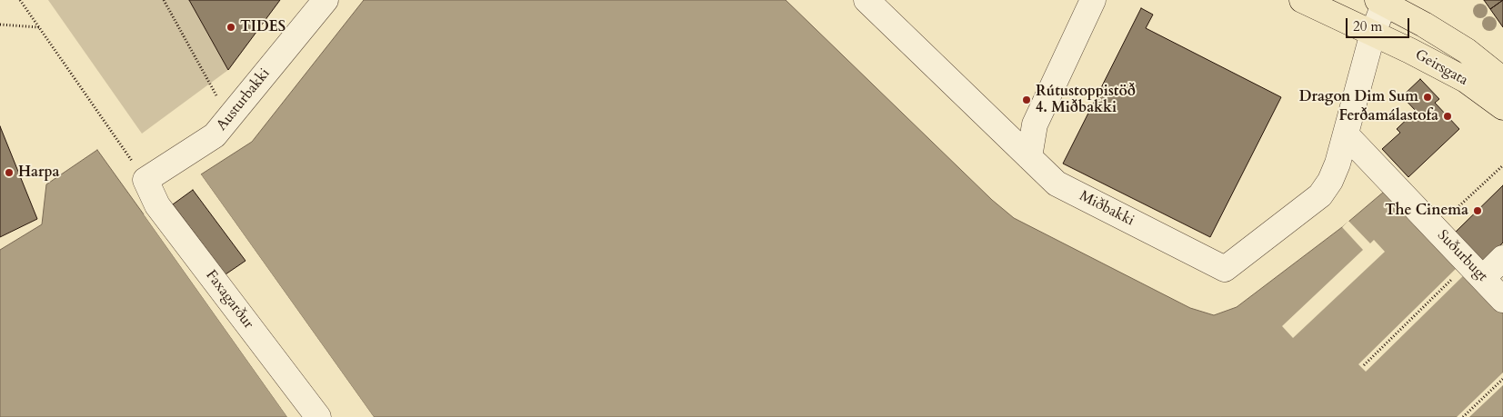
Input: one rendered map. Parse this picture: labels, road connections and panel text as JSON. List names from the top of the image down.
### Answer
{
  "streets": {
    "main road": ["Geirsgata"],
    "street": [
      "Austurbakki",
      "Miðbakki",
      "Suðurbugt",
      "Faxagarður"
    ]
  },
  "crossings": [
    ["Austurbakki", "Faxagarður"],
    ["Miðbakki", "Suðurbugt"]
  ],
  "places": [
    "TIDES",
    "Dragon Dim Sum",
    "Rútustoppistöð 4. Miðbakki",
    "Ferðamálastofa",
    "Harpa",
    "The Cinema"
  ],
  "scale_bar": "20 m"
}
